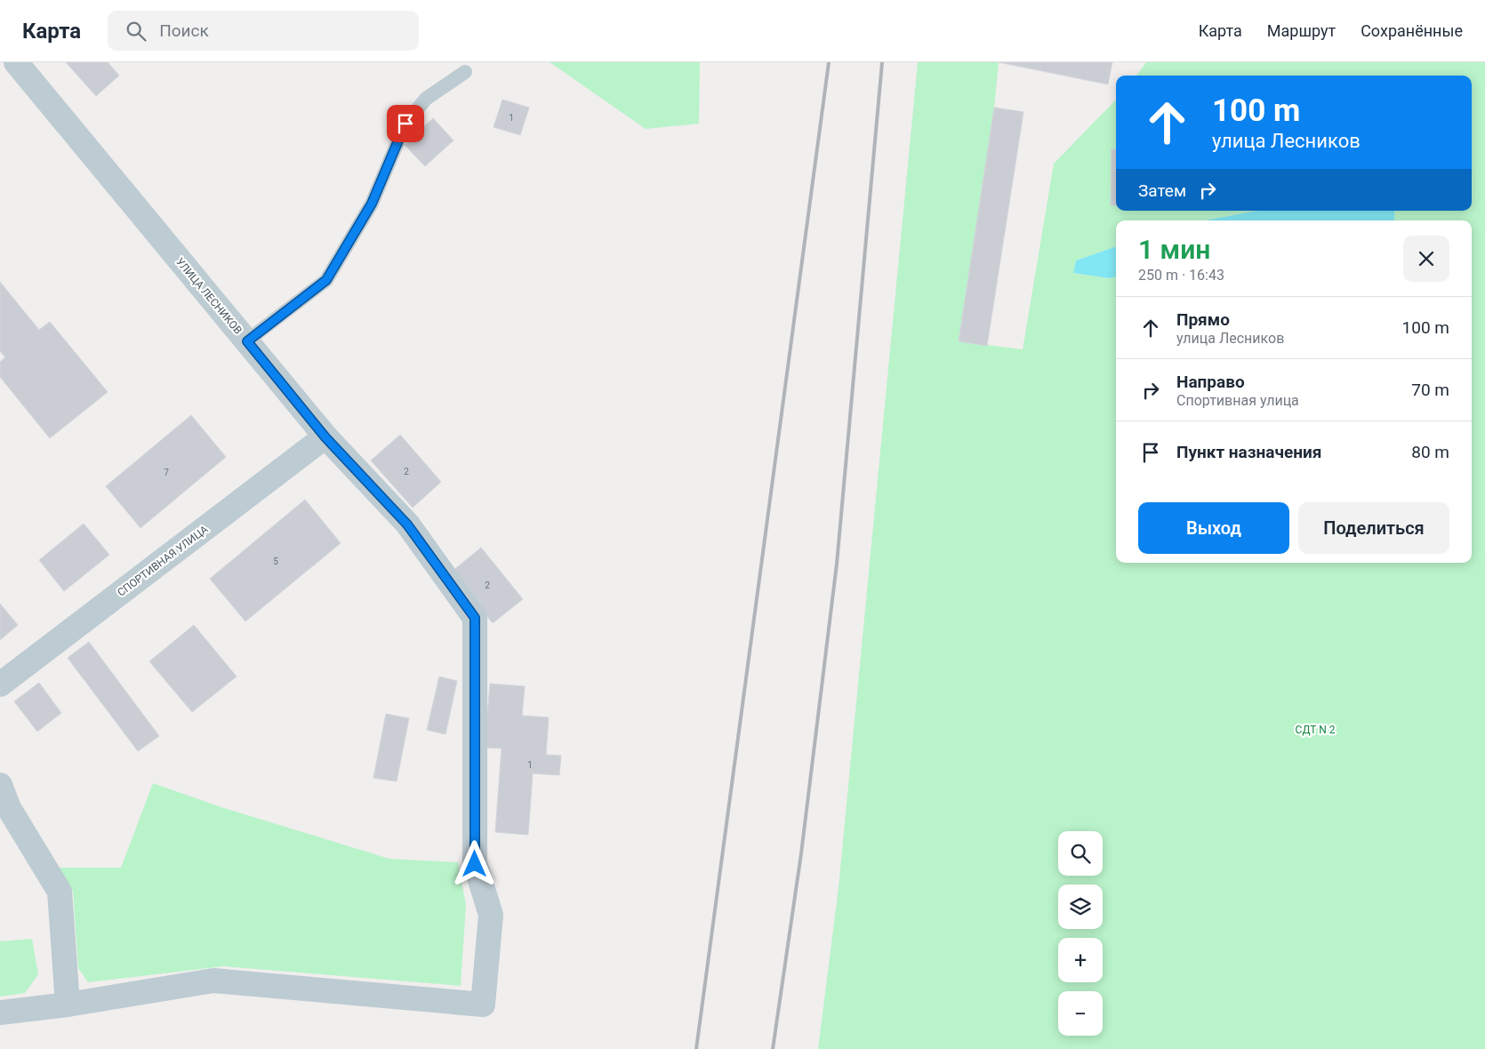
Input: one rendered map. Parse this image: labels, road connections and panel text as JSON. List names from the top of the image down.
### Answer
{
  "streets": {
    "street": ["УЛИЦА ЛЕСНИКОВ", "СПОРТИВНАЯ УЛИЦА"]
  },
  "crossings": [
    ["УЛИЦА ЛЕСНИКОВ", "СПОРТИВНАЯ УЛИЦА"]
  ],
  "parks": ["СДТ N 2"],
  "house_numbers": [
    "1",
    "2",
    "7",
    "5",
    "2",
    "1"
  ],
  "page": {
    "header": "Карта",
    "search": "Поиск",
    "nav": ["Карта", "Маршрут", "Сохранённые"],
    "turn": ["100 m", "улица Лесников"],
    "then": "Затем",
    "heading": ["1 мин", "250 m · 16:43"],
    "list": [
      {
        "name": "Прямо",
        "note": "улица Лесников",
        "value": "100 m"
      },
      {
        "name": "Направо",
        "note": "Спортивная улица",
        "value": "70 m"
      },
      {
        "name": "Пункт назначения",
        "value": "80 m"
      }
    ],
    "buttons": ["Выход", "Поделиться"],
    "map_buttons": ["+", "−"]
  }
}
